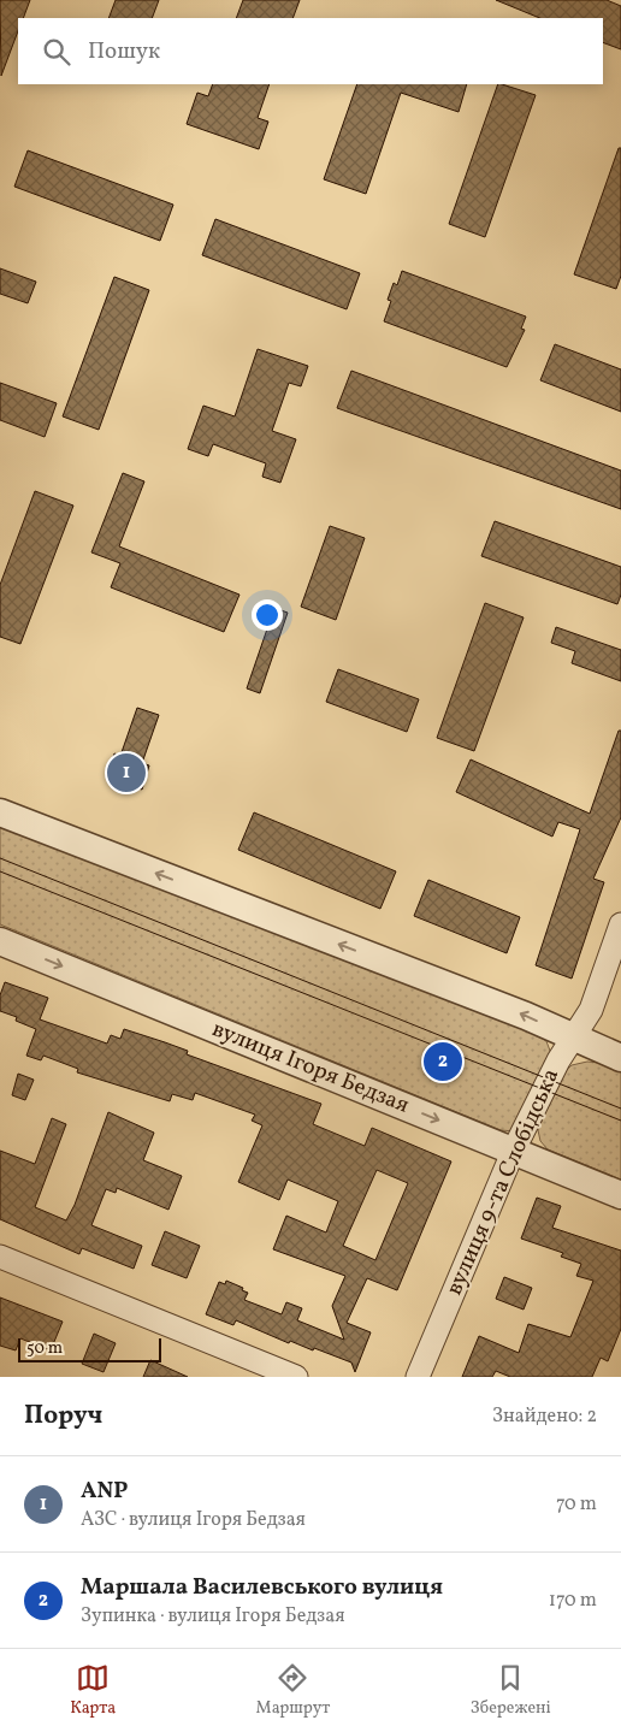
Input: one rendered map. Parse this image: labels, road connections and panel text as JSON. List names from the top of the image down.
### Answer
{
  "streets": {
    "street": ["вулиця Ігоря Бедзая", "вулиця 9-та Слобідська"]
  },
  "crossings": [
    ["вулиця Ігоря Бедзая", "вулиця 9-та Слобідська"]
  ],
  "scale_bar": "50 m",
  "page": {
    "search": "Пошук",
    "pins": ["1", "2"],
    "scale": "50 m",
    "heading": ["Поруч", "Знайдено: 2"],
    "list": [
      {
        "mark": "1",
        "name": "ANP",
        "note": "АЗС · вулиця Ігоря Бедзая",
        "value": "70 m"
      },
      {
        "mark": "2",
        "name": "Маршала Василевського вулиця",
        "note": "Зупинка · вулиця Ігоря Бедзая",
        "value": "170 m"
      }
    ],
    "nav": ["Карта", "Маршрут", "Збережені"]
  }
}
